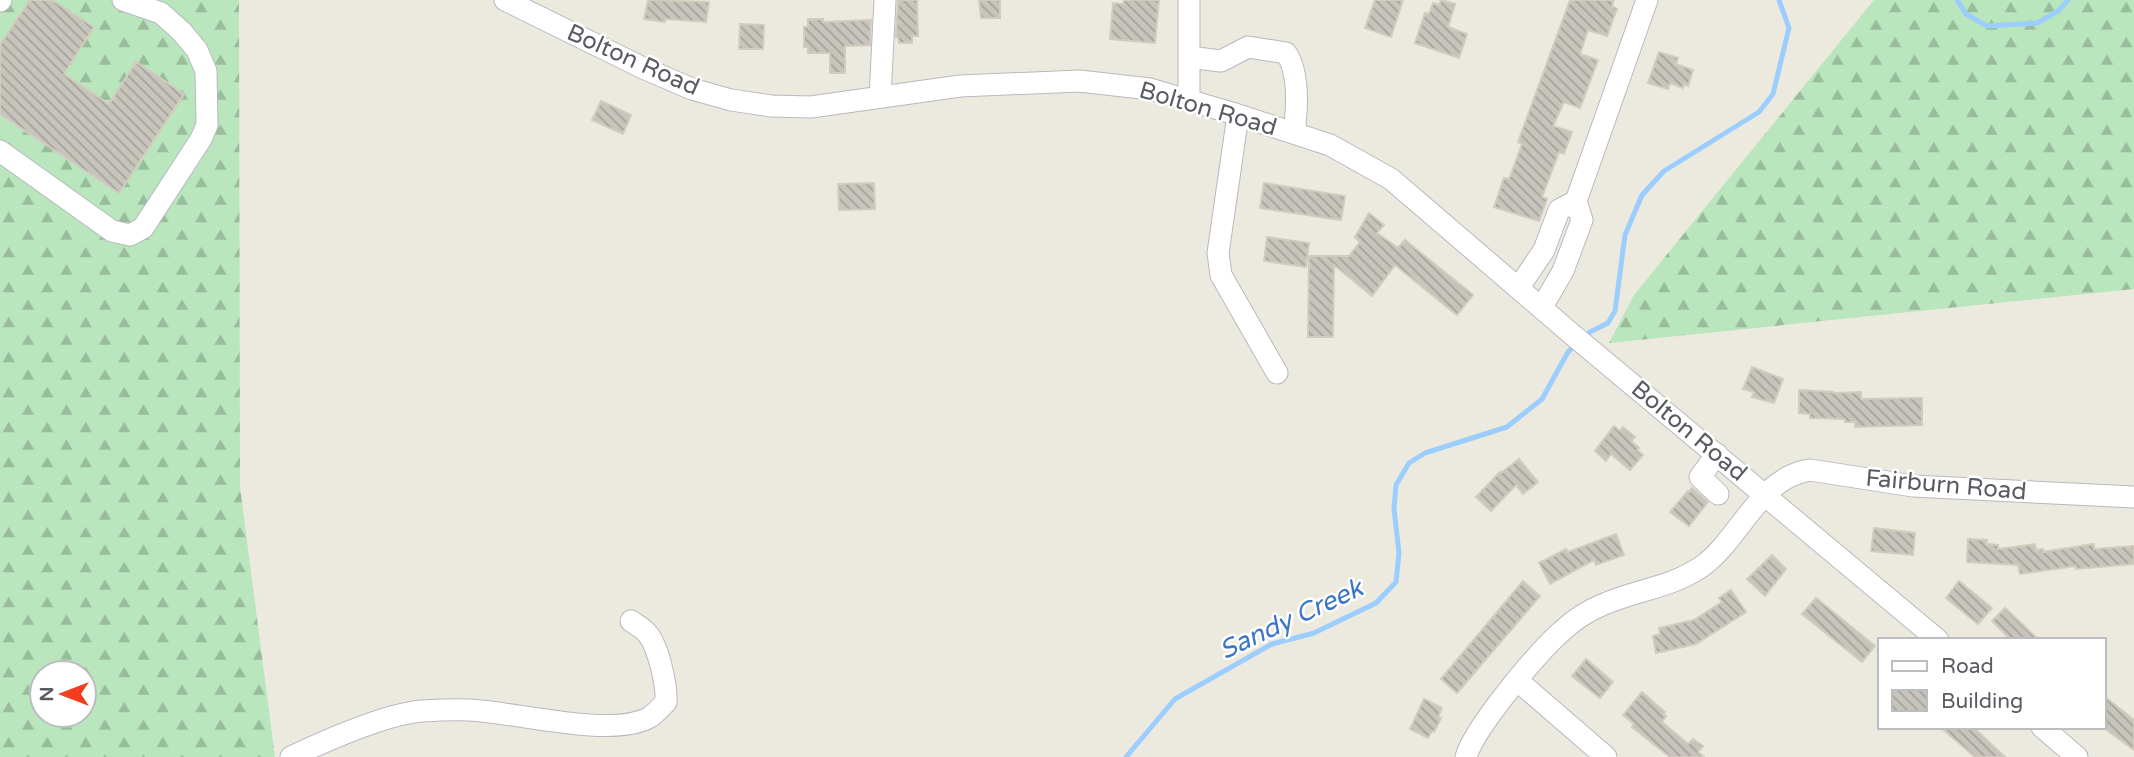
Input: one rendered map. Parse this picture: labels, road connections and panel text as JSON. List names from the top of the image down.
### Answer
{
  "streets": {
    "street": ["Bolton Road", "Fairburn Road"]
  },
  "crossings": [
    ["Bolton Road", "Fairburn Road"]
  ],
  "water": ["Sandy Creek"],
  "legend": ["Road", "Building"],
  "north": "left"
}
